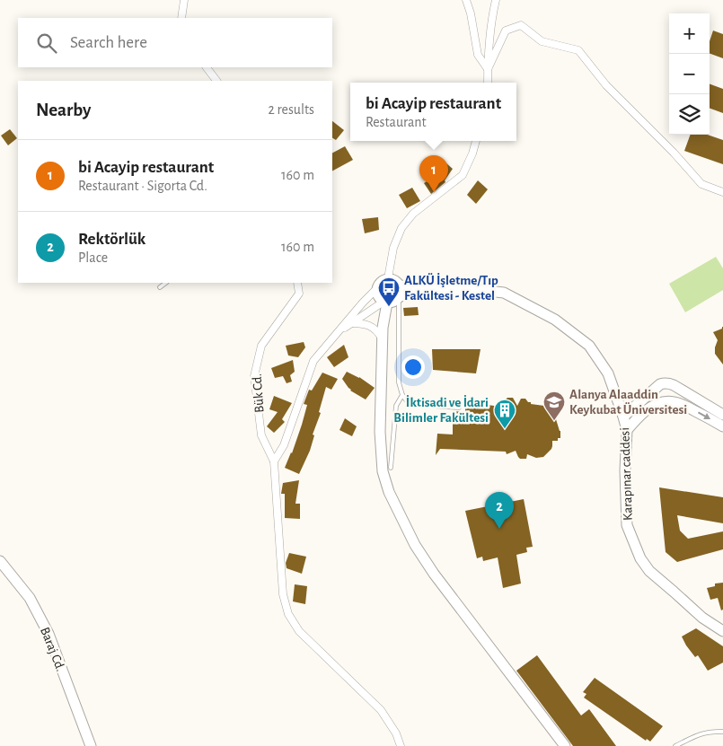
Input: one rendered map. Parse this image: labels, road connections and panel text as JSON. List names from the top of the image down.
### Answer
{
  "streets": {
    "street": ["Bük Cd.", "Karapınar caddesi", "Baraj Cd."]
  },
  "places": {
    "bus stop": ["ALKÜ İşletme/Tıp Fakültesi - Kestel"],
    "school or university": ["Alanya Alaaddin Keykubat Üniversitesi"],
    "building": ["İktisadi ve İdari Bilimler Fakültesi"]
  },
  "page": {
    "map_buttons": ["+", "−"],
    "search": "Search here",
    "heading": ["Nearby", "2 results"],
    "popup": ["bi Acayip restaurant", "Restaurant"],
    "list": [
      {
        "mark": "1",
        "name": "bi Acayip restaurant",
        "note": "Restaurant · Sigorta Cd.",
        "value": "160 m"
      },
      {
        "mark": "2",
        "name": "Rektörlük",
        "note": "Place",
        "value": "160 m"
      }
    ],
    "pins": ["1", "2"]
  }
}
